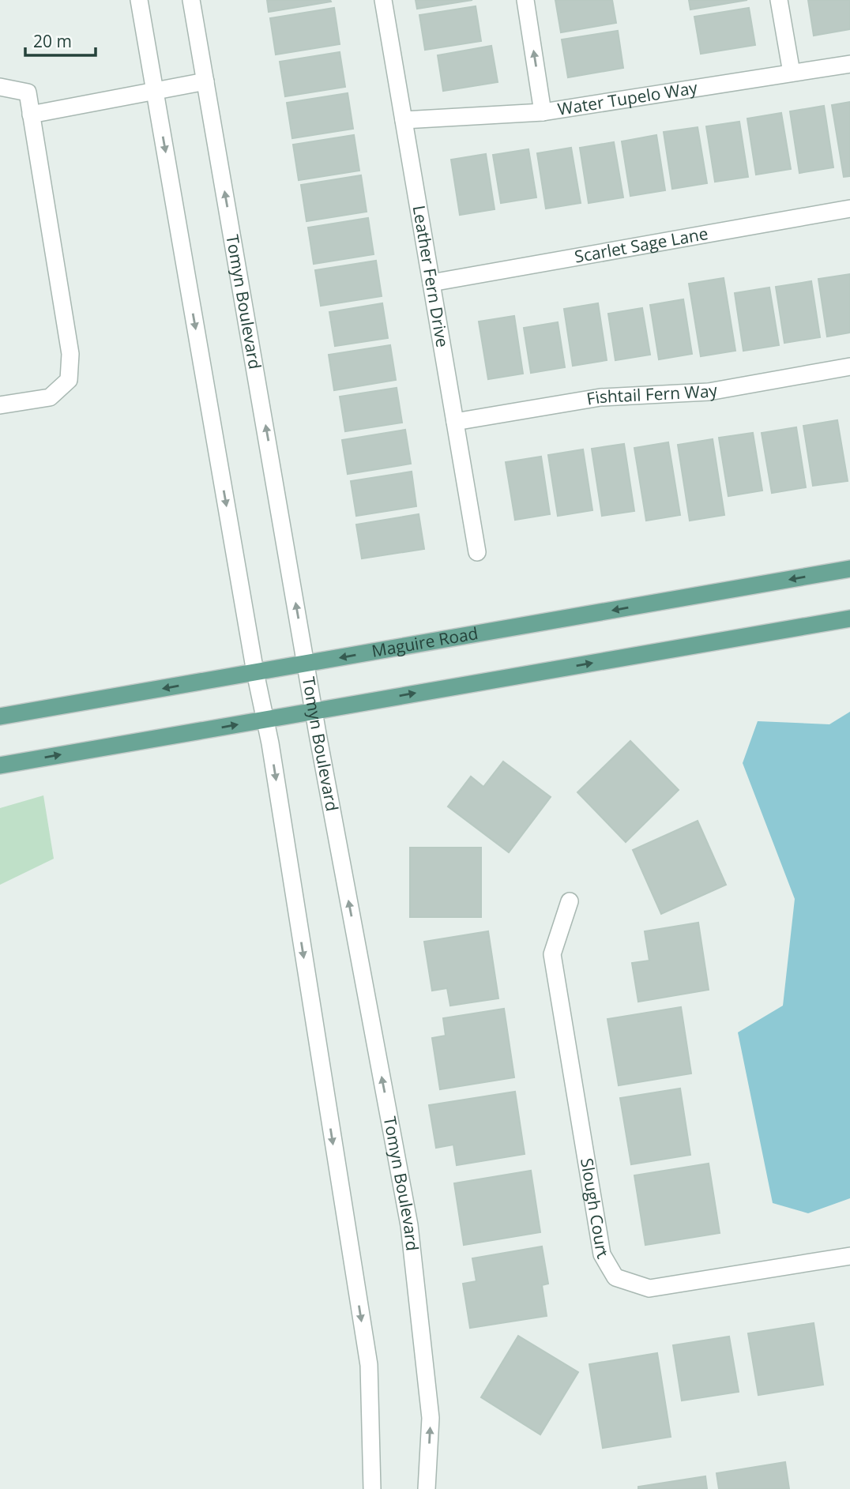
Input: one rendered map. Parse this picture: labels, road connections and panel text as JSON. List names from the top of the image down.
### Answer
{
  "streets": {
    "main road": ["Maguire Road"],
    "street": [
      "Water Tupelo Way",
      "Scarlet Sage Lane",
      "Leather Fern Drive",
      "Tomyn Boulevard",
      "Fishtail Fern Way",
      "Slough Court"
    ]
  },
  "crossings": [
    ["Water Tupelo Way", "Leather Fern Drive"],
    ["Scarlet Sage Lane", "Leather Fern Drive"],
    ["Leather Fern Drive", "Fishtail Fern Way"],
    ["Tomyn Boulevard", "Maguire Road"]
  ],
  "scale_bar": "20 m"
}
